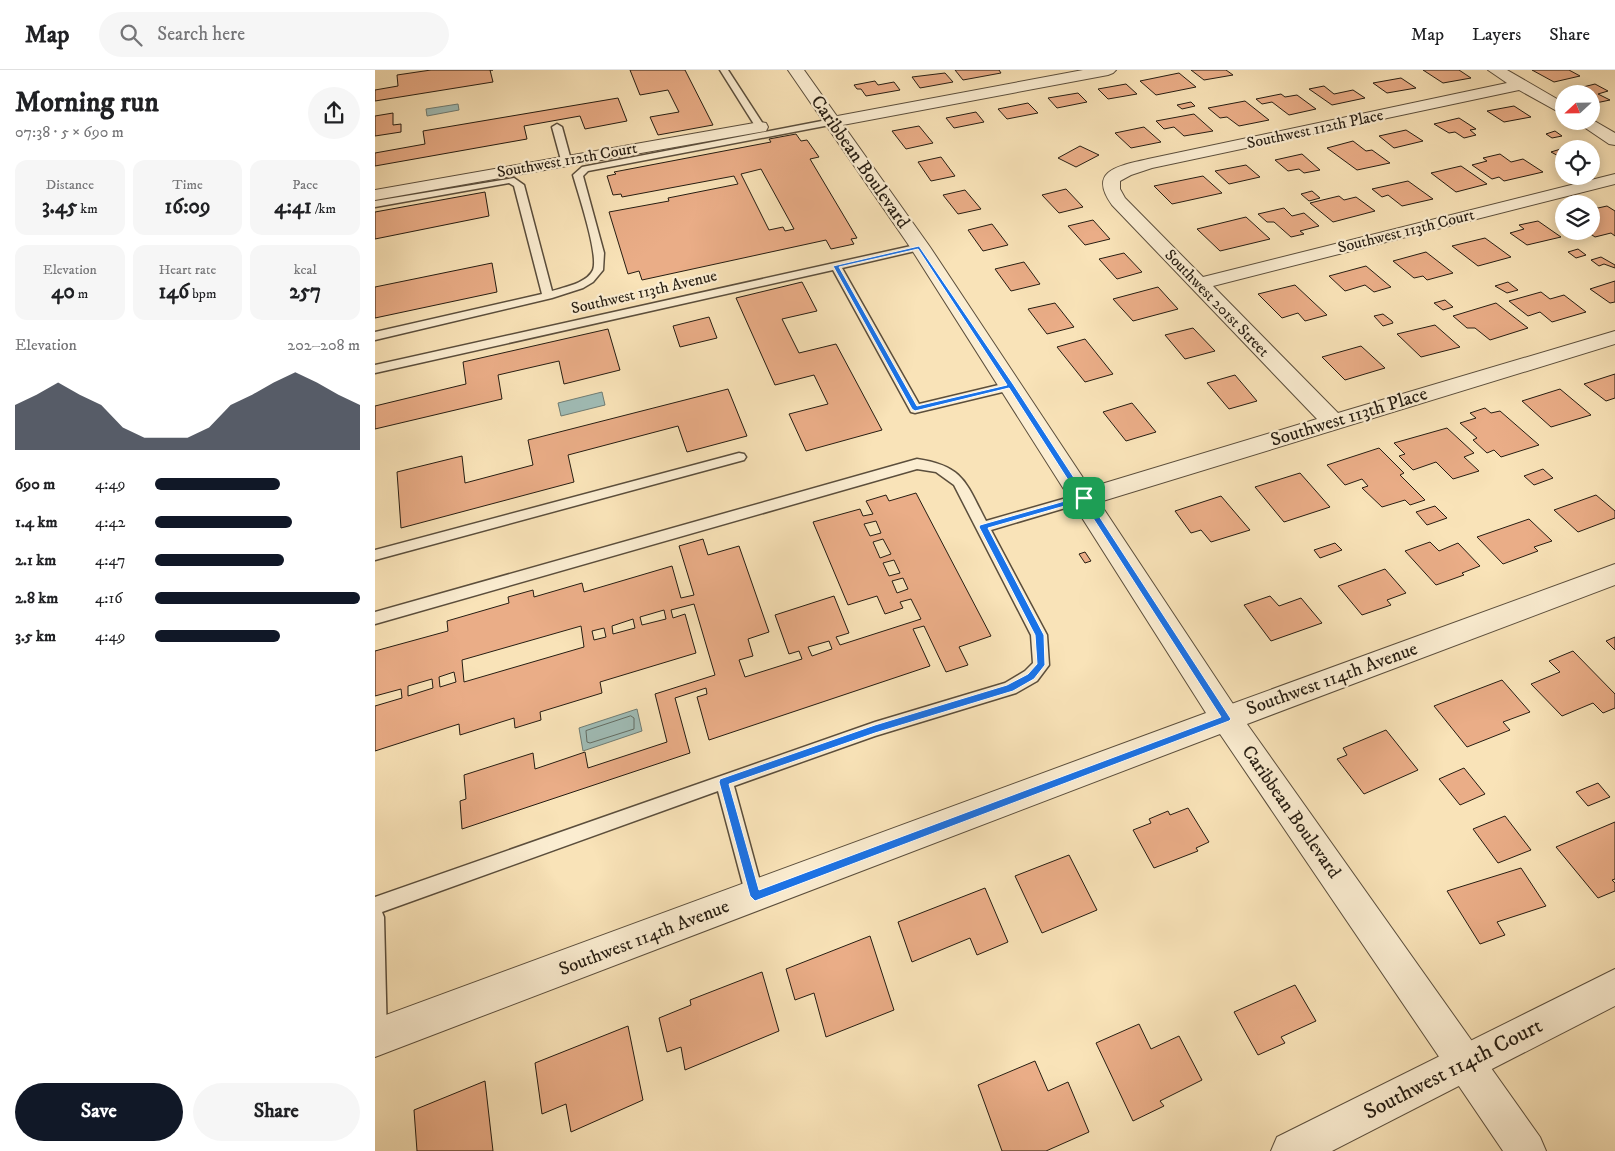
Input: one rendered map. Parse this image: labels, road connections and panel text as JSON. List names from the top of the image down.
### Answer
{
  "streets": {
    "street": [
      "Southwest 112th Place",
      "Southwest 112th Court",
      "Caribbean Boulevard",
      "Southwest 113th Court",
      "Southwest 201st Street",
      "Southwest 113th Place",
      "Southwest 114th Avenue",
      "Southwest 114th Court"
    ],
    "lane": ["Southwest 113th Avenue"]
  },
  "crossings": [
    ["Southwest 112th Place", "Southwest 201st Street"],
    ["Caribbean Boulevard", "Southwest 113th Avenue"],
    ["Caribbean Boulevard", "Southwest 113th Place"],
    ["Caribbean Boulevard", "Southwest 114th Avenue"],
    ["Caribbean Boulevard", "Southwest 114th Court"],
    ["Southwest 113th Court", "Southwest 201st Street"],
    ["Southwest 201st Street", "Southwest 113th Place"]
  ],
  "north": "left",
  "page": {
    "header": "Map",
    "search": "Search here",
    "nav": ["Map", "Layers", "Share"],
    "heading": ["Morning run", "07:38 · 5 × 690 m"],
    "stats": [
      ["Distance", "3.45 km"],
      ["Time", "16:09"],
      ["Pace", "4:41 /km"],
      ["Elevation", "40 m"],
      ["Heart rate", "146 bpm"],
      ["kcal", "257"]
    ],
    "chart": ["Elevation", "202–208 m"],
    "list": [
      {
        "name": "690 m",
        "note": "4:49"
      },
      {
        "name": "1.4 km",
        "note": "4:42"
      },
      {
        "name": "2.1 km",
        "note": "4:47"
      },
      {
        "name": "2.8 km",
        "note": "4:16"
      },
      {
        "name": "3.5 km",
        "note": "4:49"
      }
    ],
    "buttons": ["Save", "Share"]
  }
}
